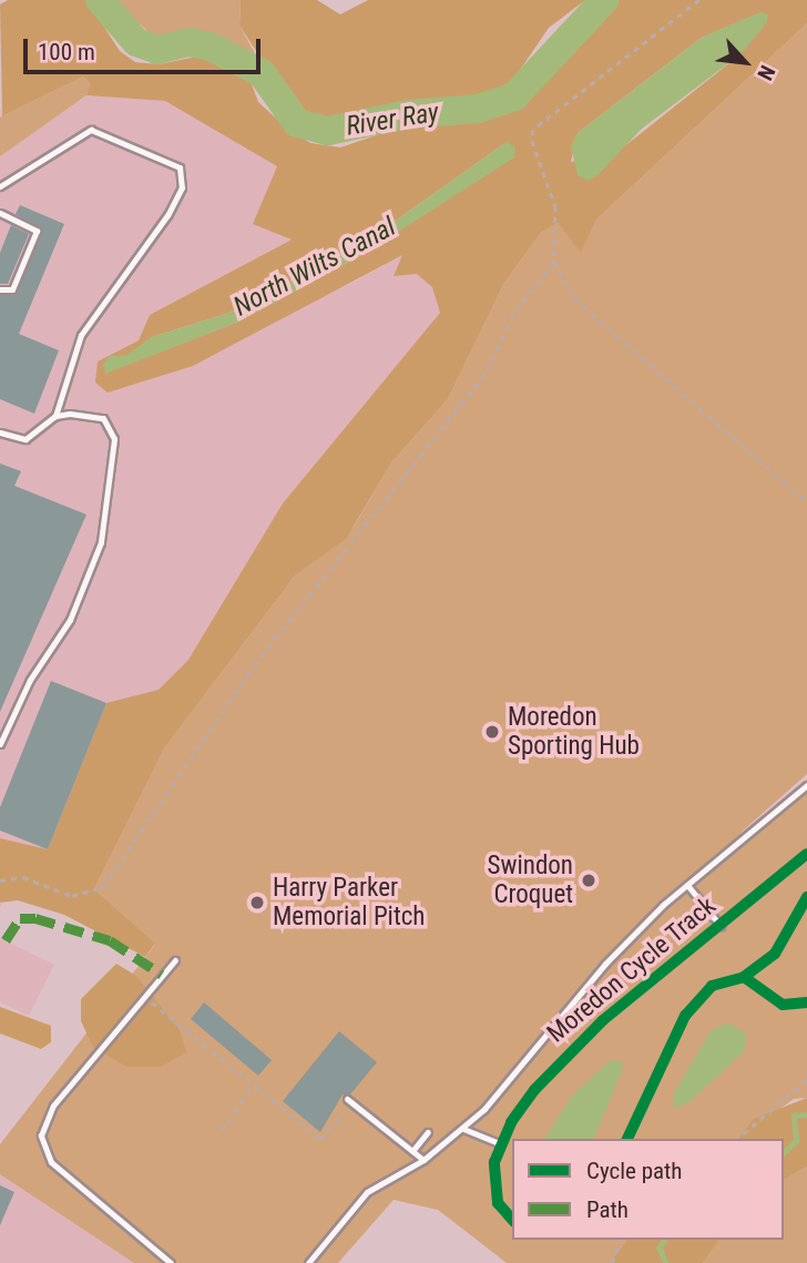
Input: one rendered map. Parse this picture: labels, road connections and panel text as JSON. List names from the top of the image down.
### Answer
{
  "streets": {
    "cycle path": ["Moredon Cycle Track"]
  },
  "water": ["River Ray", "North Wilts Canal"],
  "places": ["Moredon Sporting Hub", "Swindon Croquet", "Harry Parker Memorial Pitch"],
  "legend": ["Cycle path", "Path"],
  "scale_bar": "100 m",
  "north": "bottom right"
}
